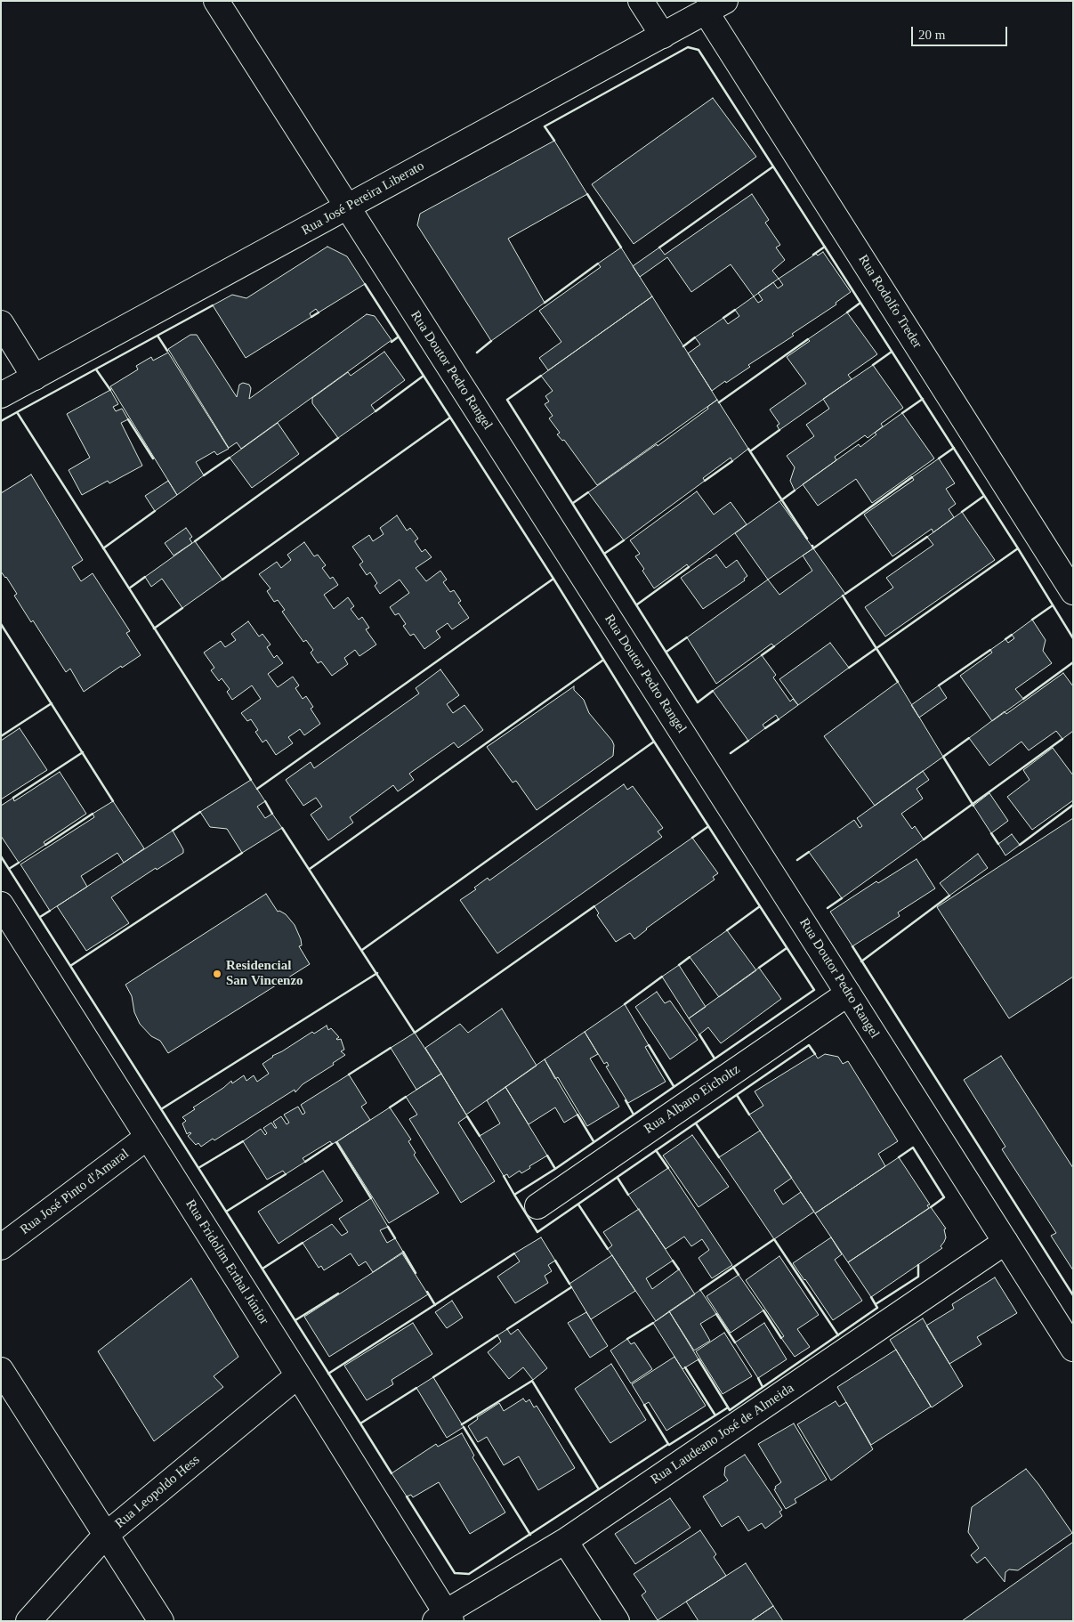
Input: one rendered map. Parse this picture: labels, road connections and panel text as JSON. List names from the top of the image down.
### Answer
{
  "streets": {
    "street": [
      "Rua José Pereira Liberato",
      "Rua Rodolfo Treder",
      "Rua Doutor Pedro Rangel",
      "Rua Albano Eicholtz",
      "Rua José Pinto d'Amaral",
      "Rua Fridolim Erthal Júnior",
      "Rua Laudeano José de Almeida",
      "Rua Leopoldo Hess"
    ]
  },
  "crossings": [
    ["Rua José Pereira Liberato", "Rua Rodolfo Treder"],
    ["Rua José Pereira Liberato", "Rua Doutor Pedro Rangel"],
    ["Rua Doutor Pedro Rangel", "Rua Albano Eicholtz"],
    ["Rua Doutor Pedro Rangel", "Rua Laudeano José de Almeida"],
    ["Rua José Pinto d'Amaral", "Rua Fridolim Erthal Júnior"],
    ["Rua Fridolim Erthal Júnior", "Rua Laudeano José de Almeida"],
    ["Rua Fridolim Erthal Júnior", "Rua Leopoldo Hess"]
  ],
  "places": ["Residencial San Vincenzo"],
  "scale_bar": "20 m"
}
